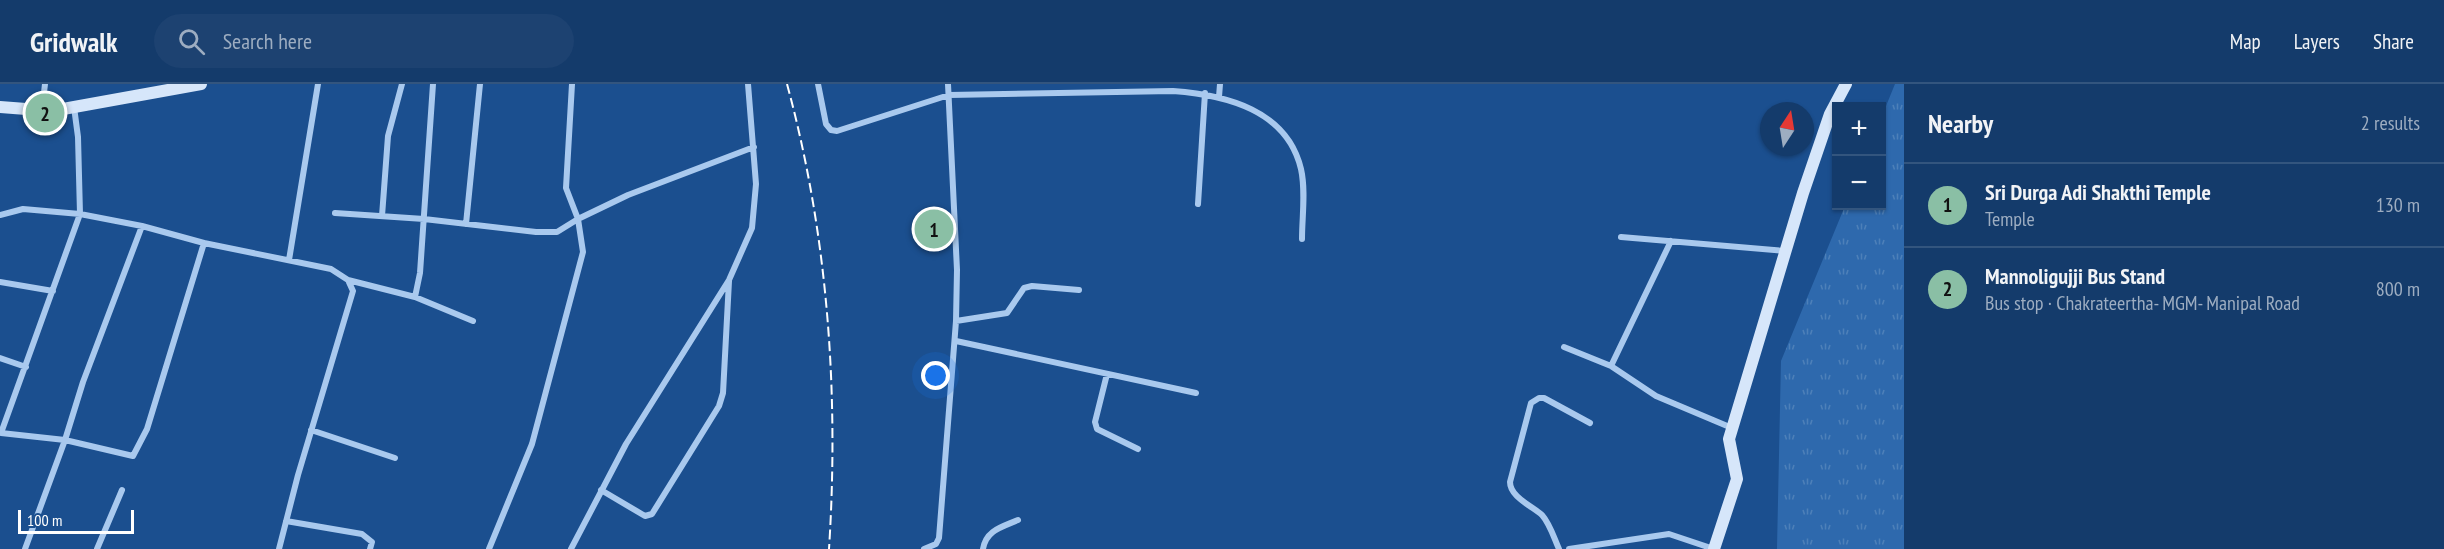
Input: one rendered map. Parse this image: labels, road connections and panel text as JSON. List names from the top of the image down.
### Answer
{
  "scale_bar": "100 m",
  "north": "top",
  "page": {
    "header": "Gridwalk",
    "search": "Search here",
    "nav": ["Map", "Layers", "Share"],
    "heading": ["Nearby", "2 results"],
    "pins": ["2", "1"],
    "map_buttons": ["+", "−"],
    "list": [
      {
        "mark": "1",
        "name": "Sri Durga Adi Shakthi Temple",
        "note": "Temple",
        "value": "130 m"
      },
      {
        "mark": "2",
        "name": "Mannoligujji Bus Stand",
        "note": "Bus stop · Chakrateertha- MGM- Manipal Road",
        "value": "800 m"
      }
    ],
    "scale": "100 m"
  }
}
